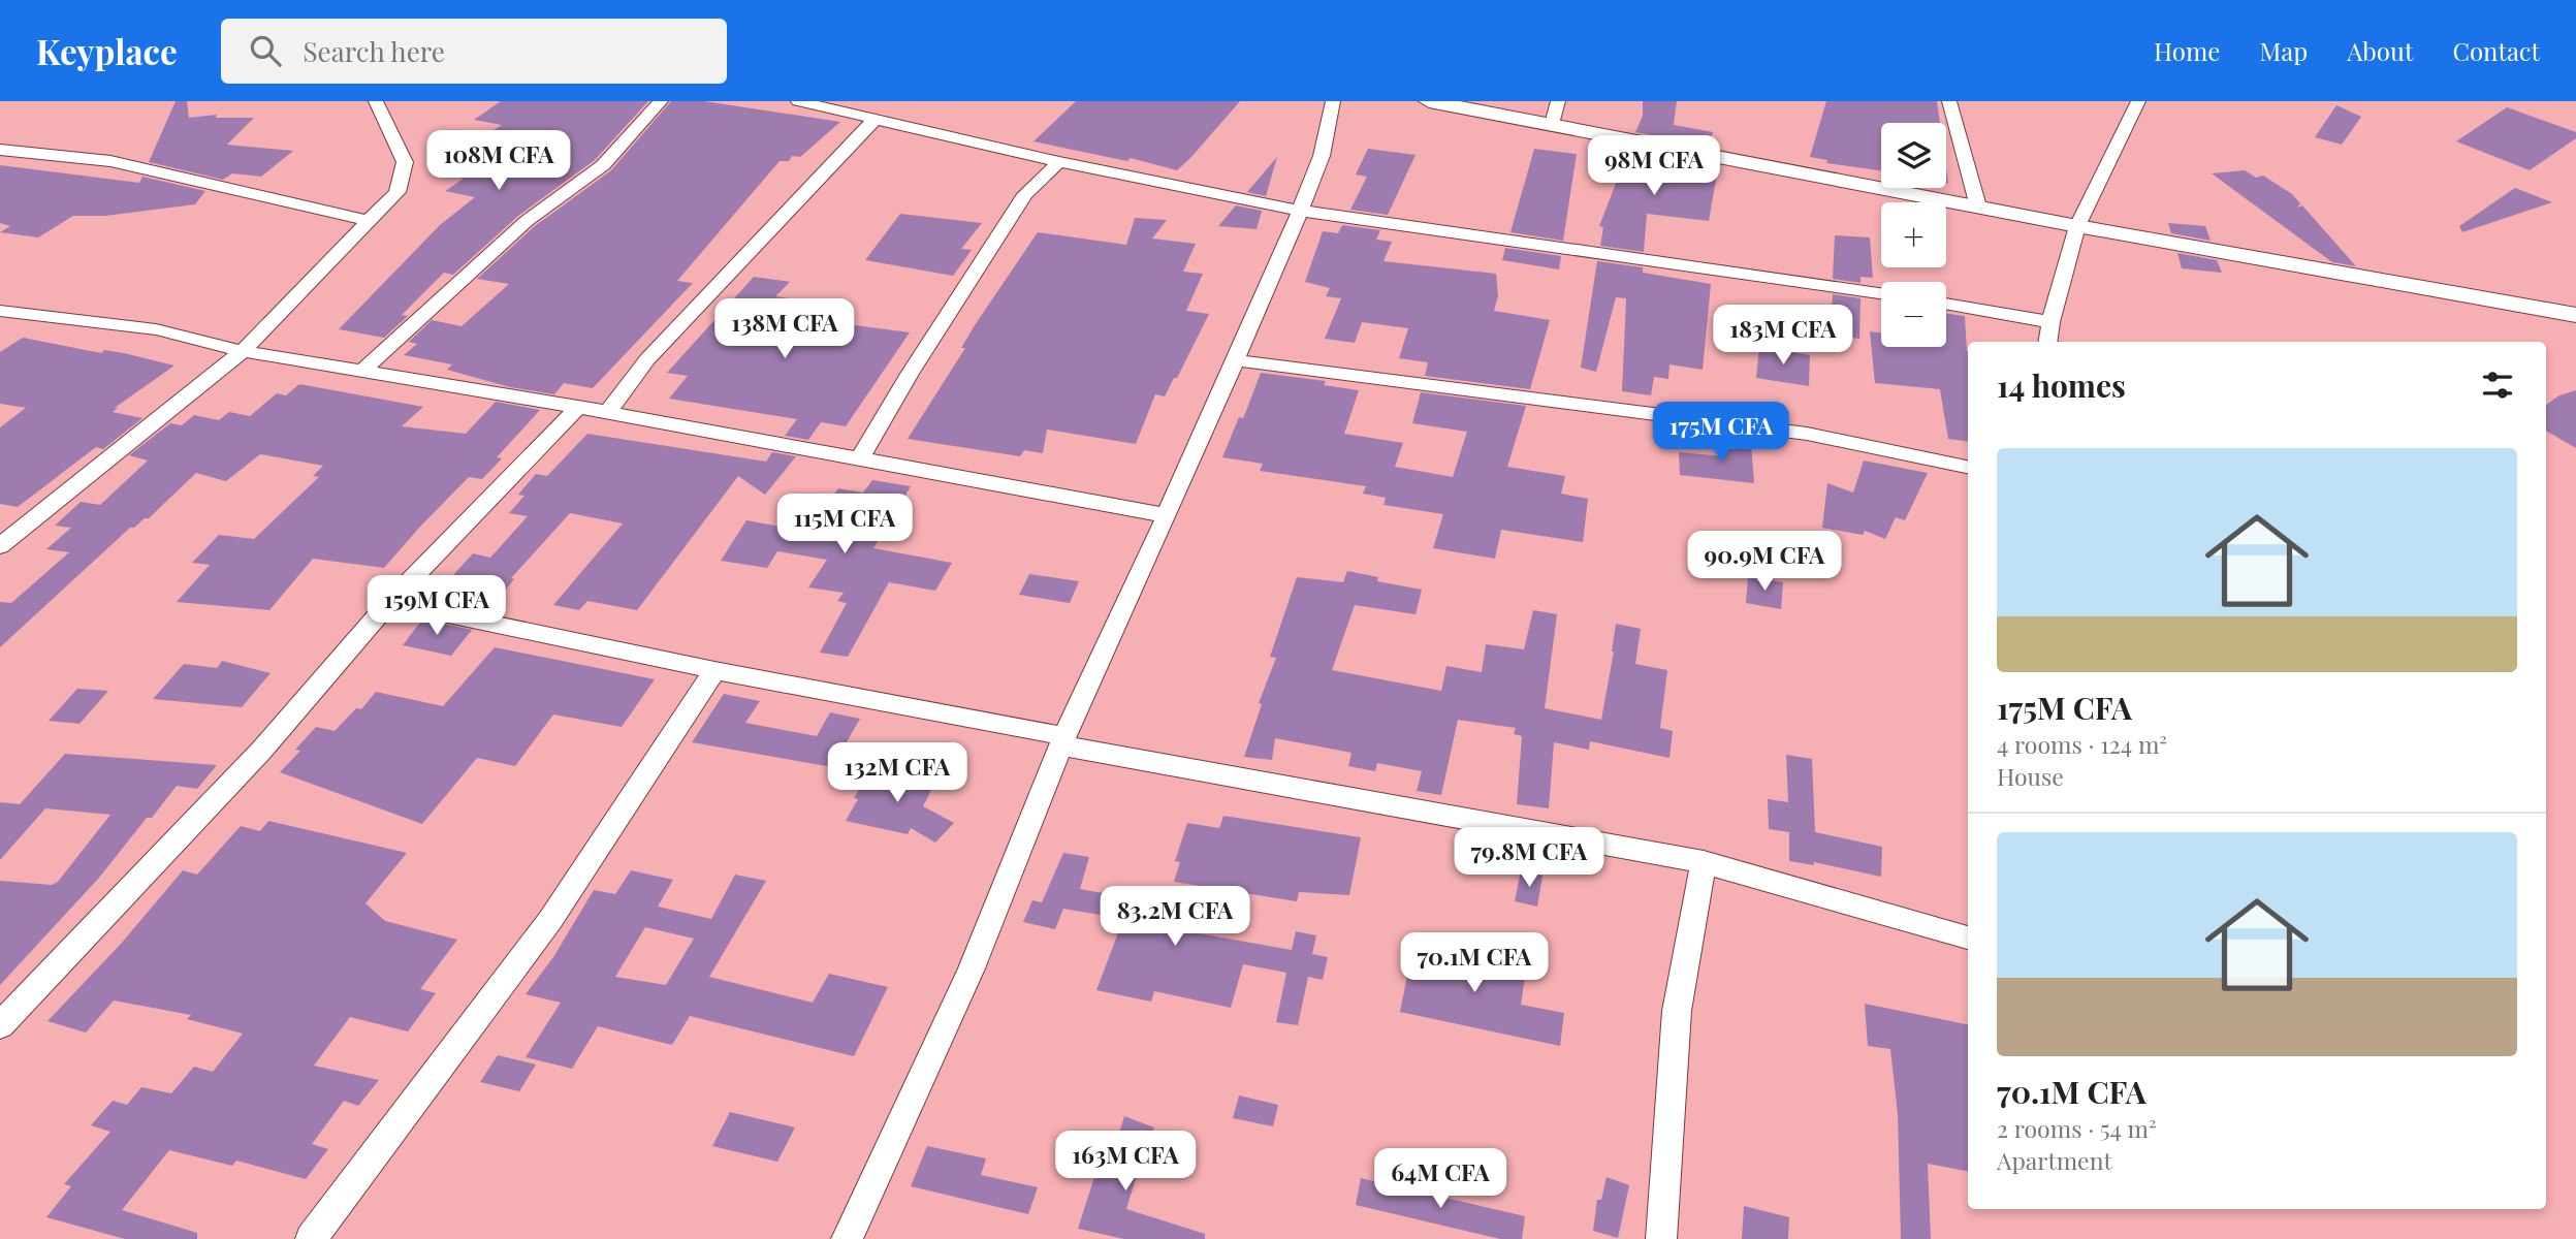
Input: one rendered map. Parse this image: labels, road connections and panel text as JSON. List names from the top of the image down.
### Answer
{
  "page": {
    "header": "Keyplace",
    "search": "Search here",
    "nav": [
      "Home",
      "Map",
      "About",
      "Contact"
    ],
    "map_buttons": ["+", "−"],
    "price": [
      "108M CFA",
      "98M CFA",
      "138M CFA",
      "183M CFA",
      "175M CFA",
      "115M CFA",
      "90.9M CFA",
      "159M CFA",
      "132M CFA",
      "79.8M CFA",
      "83.2M CFA",
      "70.1M CFA",
      "163M CFA",
      "64M CFA"
    ],
    "heading": "14 homes",
    "list": [
      {
        "name": "175M CFA",
        "note": "4 rooms · 124 m² · House"
      },
      {
        "name": "70.1M CFA",
        "note": "2 rooms · 54 m² · Apartment"
      }
    ]
  }
}
